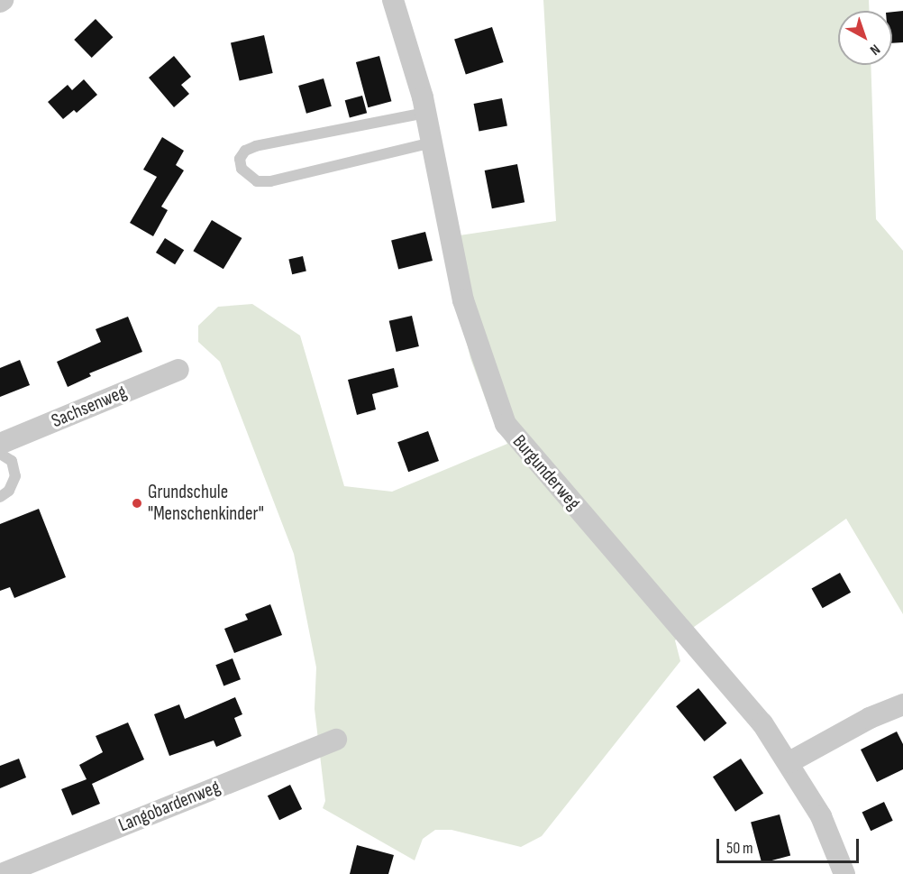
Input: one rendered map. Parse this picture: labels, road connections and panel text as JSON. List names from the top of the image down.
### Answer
{
  "streets": {
    "street": ["Sachsenweg", "Burgunderweg", "Langobardenweg"]
  },
  "places": ["Grundschule \"Menschenkinder\""],
  "scale_bar": "50 m",
  "north": "bottom right"
}
